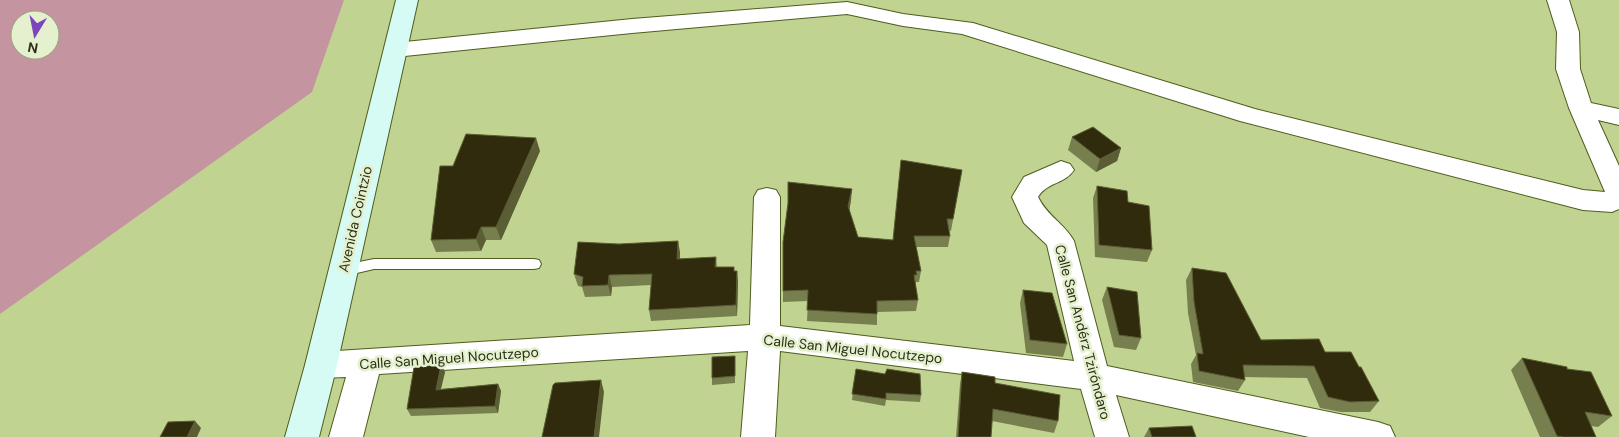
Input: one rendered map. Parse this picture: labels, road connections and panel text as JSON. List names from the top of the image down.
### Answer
{
  "streets": {
    "main road": ["Avenida Cointzio"],
    "street": ["Calle San Andérz Tziróndaro", "Calle San Miguel Nocutzepo"]
  },
  "crossings": [
    ["Avenida Cointzio", "Calle San Miguel Nocutzepo"],
    ["Calle San Andérz Tziróndaro", "Calle San Miguel Nocutzepo"]
  ],
  "north": "bottom"
}
